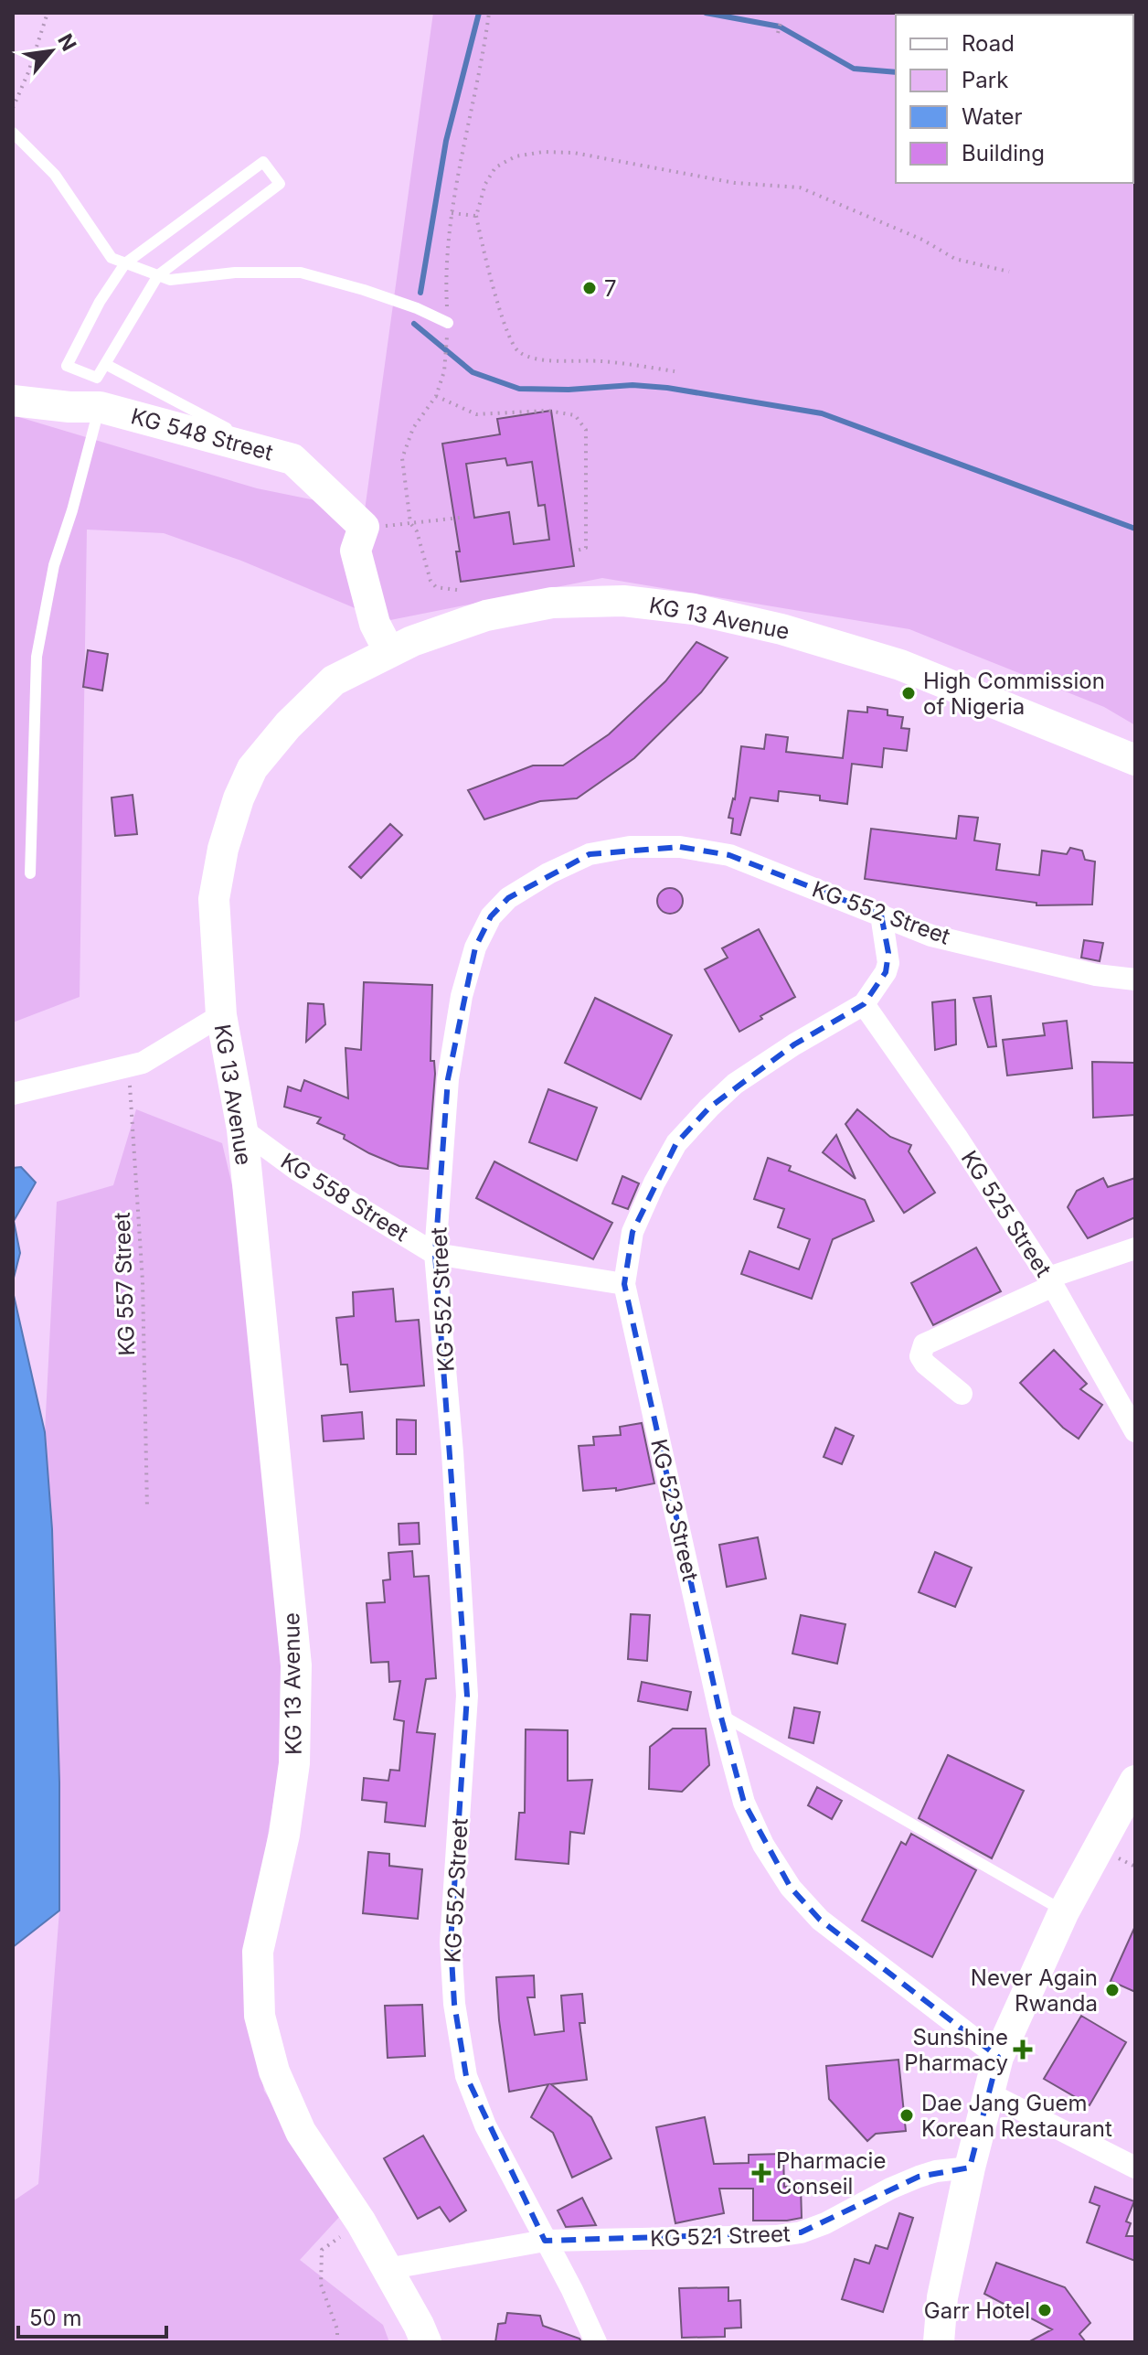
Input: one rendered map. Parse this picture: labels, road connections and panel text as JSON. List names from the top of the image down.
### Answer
{
  "streets": {
    "street": [
      "KG 548 Street",
      "KG 13 Avenue",
      "KG 552 Street",
      "KG 558 Street",
      "KG 525 Street",
      "KG 523 Street",
      "KG 521 Street"
    ],
    "path": ["KG 557 Street"]
  },
  "crossings": [
    ["KG 13 Avenue", "KG 558 Street"],
    ["KG 13 Avenue", "KG 521 Street"],
    ["KG 552 Street", "KG 558 Street"],
    ["KG 552 Street", "KG 523 Street"],
    ["KG 552 Street", "KG 521 Street"],
    ["KG 558 Street", "KG 523 Street"],
    ["KG 525 Street", "KG 523 Street"]
  ],
  "places": {
    "other": [
      "7",
      "High Commission of Nigeria",
      "Never Again Rwanda",
      "Dae Jang Guem Korean Restaurant",
      "Garr Hotel"
    ],
    "health": ["Sunshine Pharmacy", "Pharmacie Conseil"]
  },
  "legend": [
    "Road",
    "Park",
    "Water",
    "Building"
  ],
  "scale_bar": "50 m",
  "north": "top right"
}
